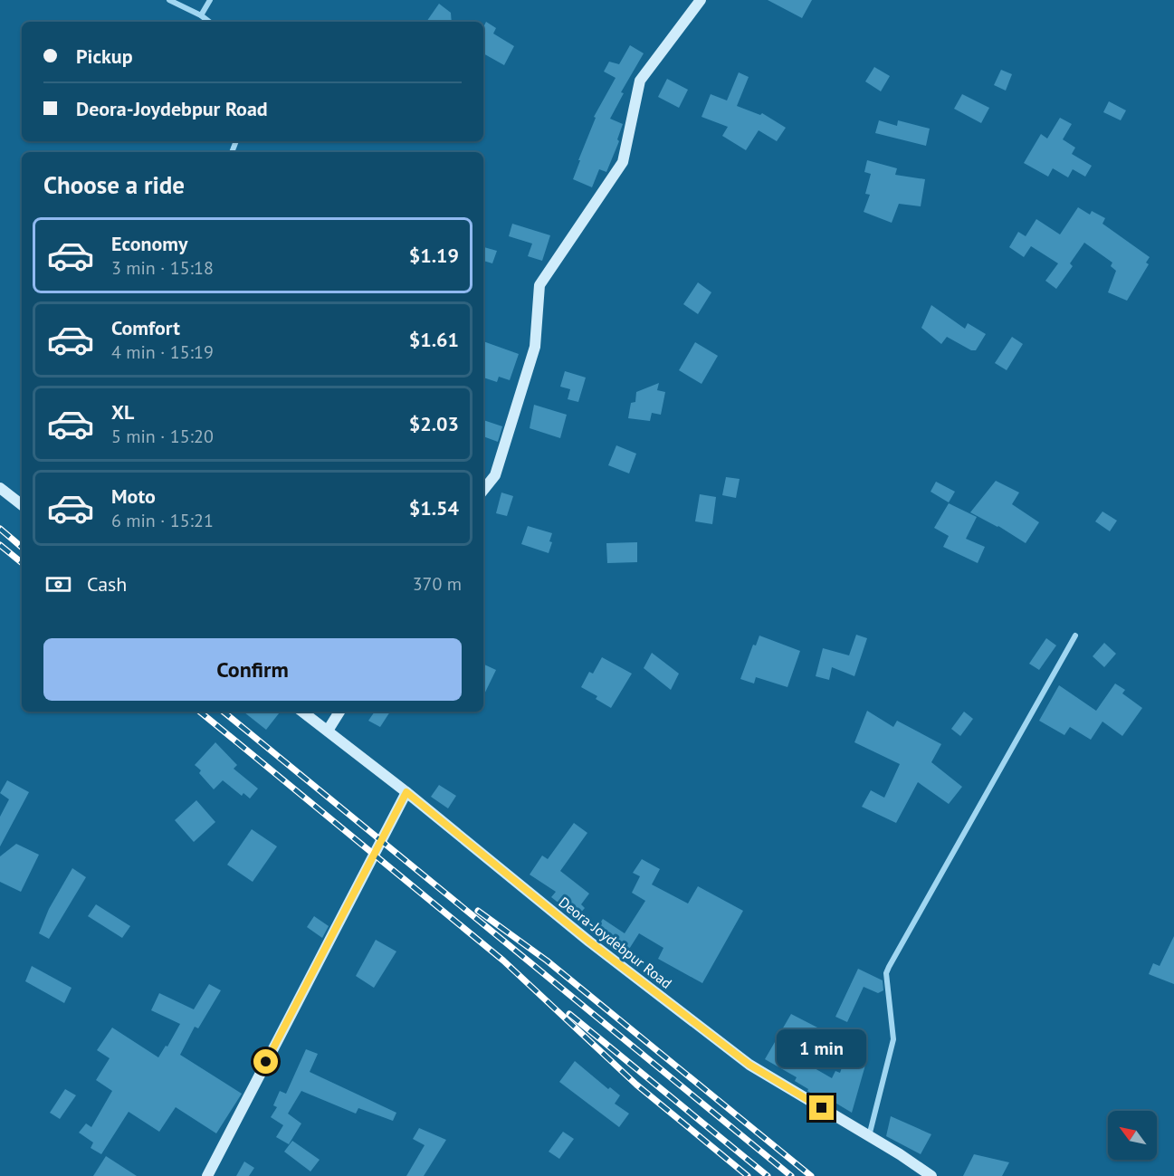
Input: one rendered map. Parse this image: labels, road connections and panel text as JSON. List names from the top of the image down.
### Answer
{
  "streets": {
    "street": ["Deora-Joydebpur Road"]
  },
  "north": "top left",
  "page": {
    "banner": ["Pickup", "Deora-Joydebpur Road"],
    "heading": "Choose a ride",
    "list": [
      {
        "name": "Economy",
        "note": "3 min · 15:18",
        "value": "$1.19"
      },
      {
        "name": "Comfort",
        "note": "4 min · 15:19",
        "value": "$1.61"
      },
      {
        "name": "XL",
        "note": "5 min · 15:20",
        "value": "$2.03"
      },
      {
        "name": "Moto",
        "note": "6 min · 15:21",
        "value": "$1.54"
      }
    ],
    "pay": ["Cash", "370 m"],
    "buttons": "Confirm",
    "bubble": "1 min"
  }
}
